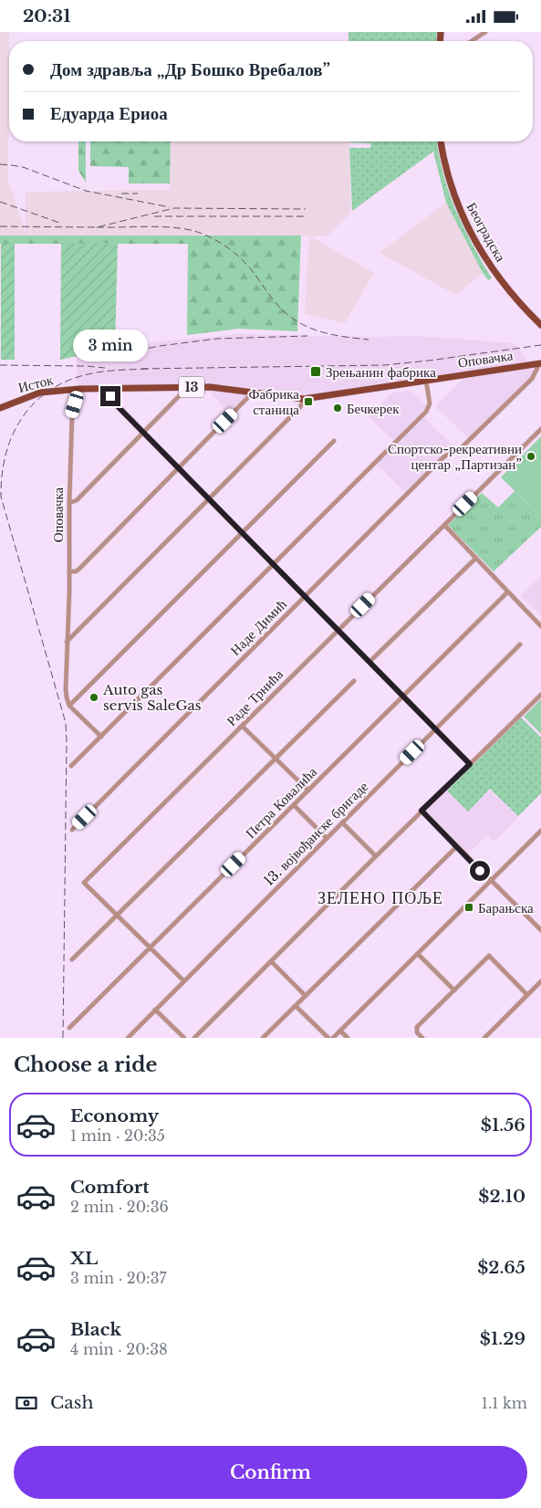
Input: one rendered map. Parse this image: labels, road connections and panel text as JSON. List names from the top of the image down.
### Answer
{
  "streets": {
    "main road": [
      "Београдска",
      "Оповачка",
      "Исток",
      "13"
    ],
    "street": [
      "Наде Димић",
      "Раде Трнића",
      "Петра Ковалића",
      "13. војвођанске бригаде"
    ]
  },
  "crossings": [
    ["Оповачка", "Исток"],
    ["Оповачка", "13"],
    ["Оповачка", "Наде Димић"],
    ["Исток", "13"],
    ["Раде Трнића", "Петра Ковалића"],
    ["Раде Трнића", "13. војвођанске бригаде"]
  ],
  "districts": ["ЗЕЛЕНО ПОЉЕ"],
  "places": {
    "transit": ["Зрењанин фабрика", "Фабрика станица", "Барањска"],
    "other": ["Бечкерек", "Спортско-рекреативни центар „Партизан”", "Auto gas servis SaleGas"]
  },
  "page": {
    "status": "20:31",
    "banner": ["Дом здравља „Др Бошко Вребалов”", "Едуарда Ериоа"],
    "bubble": "3 min",
    "heading": "Choose a ride",
    "list": [
      {
        "name": "Economy",
        "note": "1 min · 20:35",
        "value": "$1.56"
      },
      {
        "name": "Comfort",
        "note": "2 min · 20:36",
        "value": "$2.10"
      },
      {
        "name": "XL",
        "note": "3 min · 20:37",
        "value": "$2.65"
      },
      {
        "name": "Black",
        "note": "4 min · 20:38",
        "value": "$1.29"
      }
    ],
    "pay": ["Cash", "1.1 km"],
    "buttons": "Confirm"
  }
}
